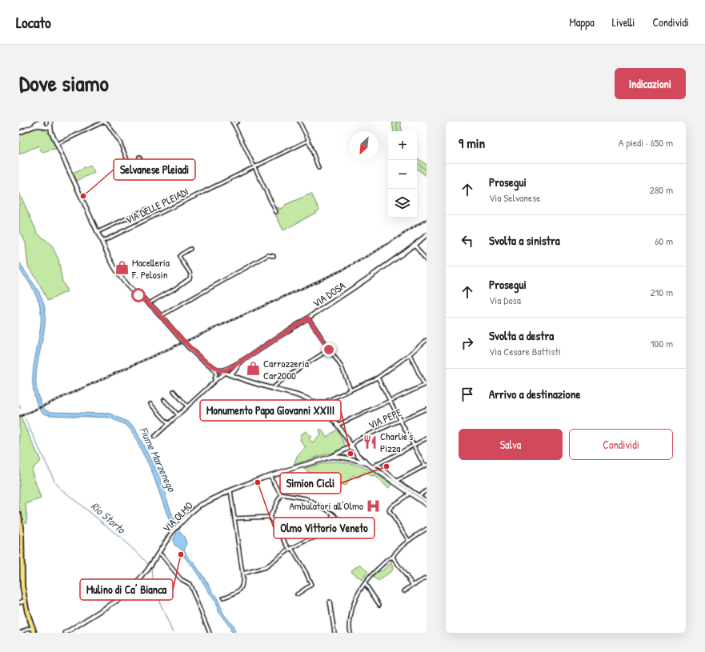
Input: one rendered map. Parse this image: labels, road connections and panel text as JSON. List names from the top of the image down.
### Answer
{
  "streets": {
    "street": [
      "VIA DELLE PLEIADI",
      "VIA DOSA",
      "VIA PEPE",
      "VIA OLMO"
    ]
  },
  "crossings": [
    ["VIA PEPE", "VIA OLMO"]
  ],
  "water": ["Fiume Marzenego", "Rio Storto"],
  "places": {
    "other": [
      "Selvanese Pleiadi",
      "Monumento Papa Giovanni XXIII",
      "Simion Cicli",
      "Olmo Vittorio Veneto",
      "Mulino di Ca’ Bianca"
    ],
    "shop": ["Macelleria F. Pelosin", "Carrozzeria Car2000"],
    "restaurant": ["Charlie's Pizza"],
    "hospital": ["Ambulatori all'Olmo"]
  },
  "north": "bottom left",
  "page": {
    "header": "Locato",
    "nav": ["Mappa", "Livelli", "Condividi"],
    "title": "Dove siamo",
    "buttons": [
      "Indicazioni",
      ["Salva", "Condividi"]
    ],
    "heading": ["9 min", "A piedi · 650 m"],
    "map_buttons": ["+", "−"],
    "list": [
      ["Prosegui", "Via Selvanese", "280 m"],
      ["Svolta a sinistra", "60 m"],
      ["Prosegui", "Via Dosa", "210 m"],
      ["Svolta a destra", "Via Cesare Battisti", "100 m"],
      "Arrivo a destinazione"
    ]
  }
}
